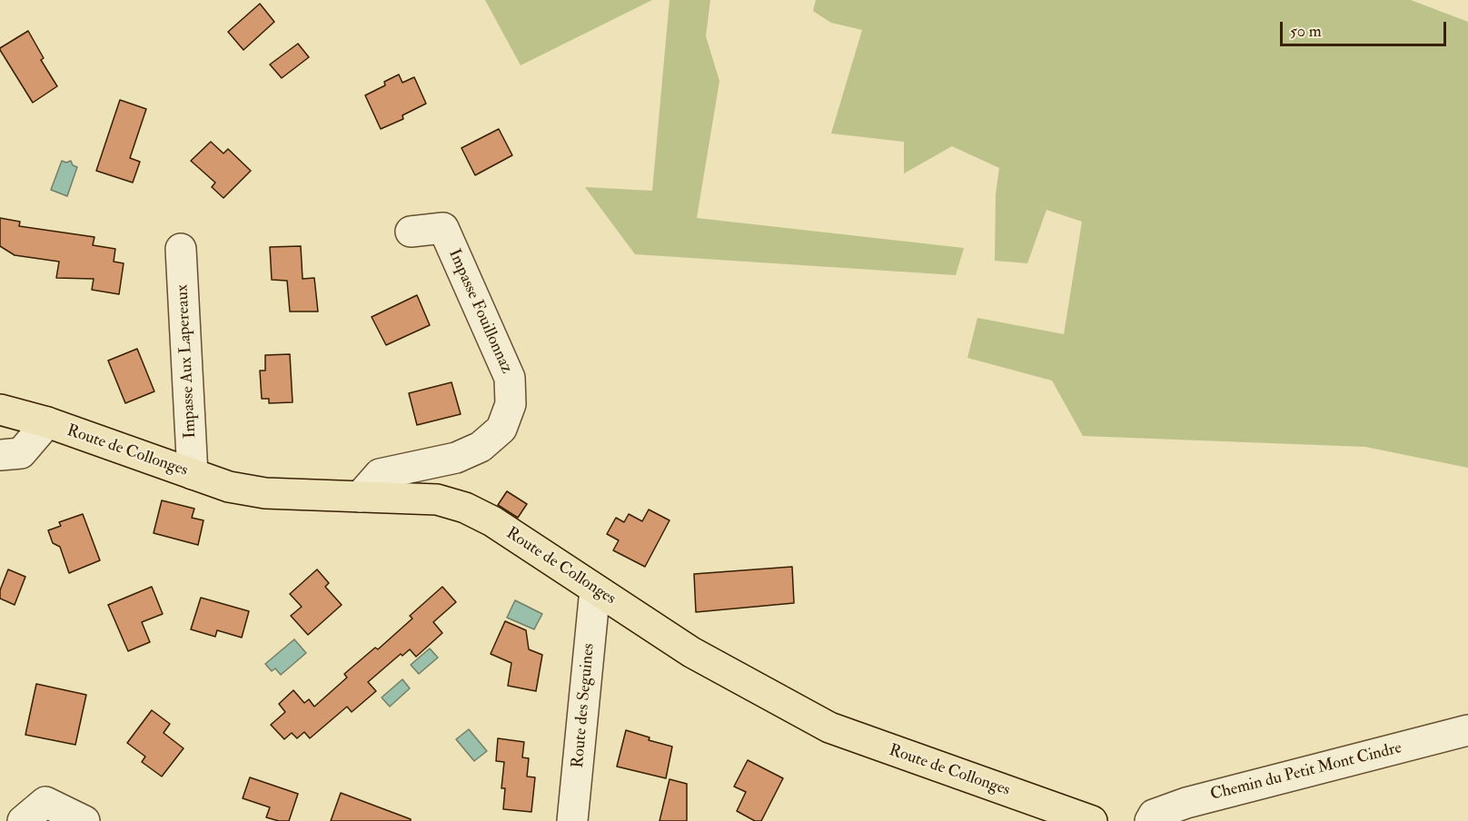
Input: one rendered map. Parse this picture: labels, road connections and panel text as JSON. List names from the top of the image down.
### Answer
{
  "streets": {
    "main road": ["Route de Collonges"],
    "street": [
      "Impasse Fouillonnaz",
      "Impasse Aux Lapereaux",
      "Route des Seguines",
      "Chemin du Petit Mont Cindre"
    ]
  },
  "crossings": [
    ["Impasse Fouillonnaz", "Route de Collonges"],
    ["Impasse Aux Lapereaux", "Route de Collonges"],
    ["Route de Collonges", "Route des Seguines"]
  ],
  "scale_bar": "50 m"
}
